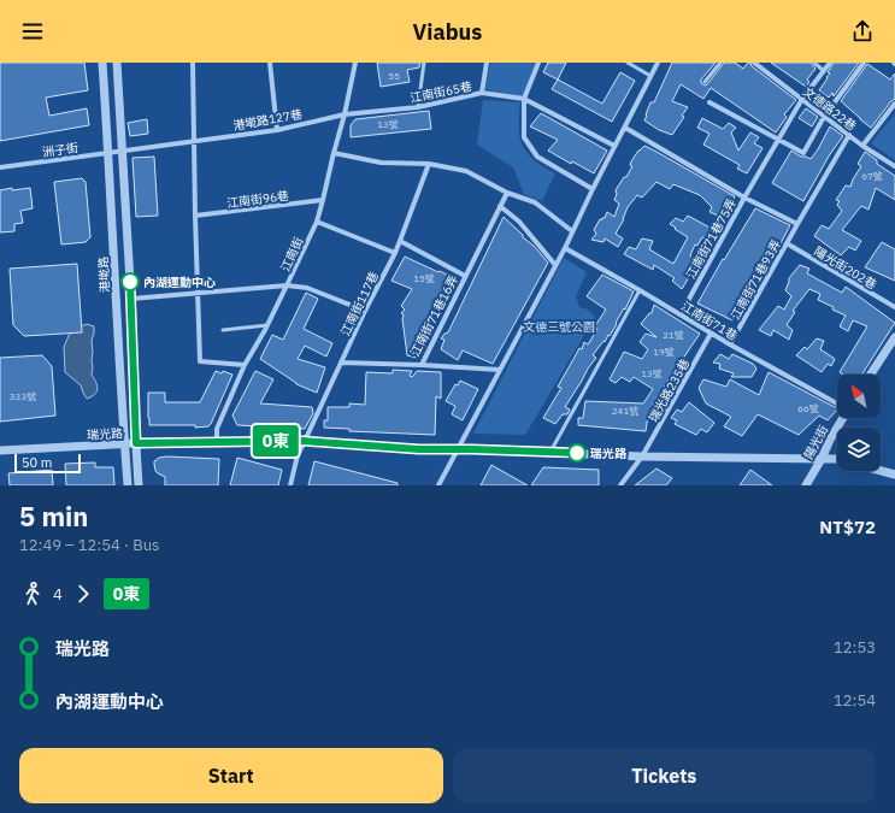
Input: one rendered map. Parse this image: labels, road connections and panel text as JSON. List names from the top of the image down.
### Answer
{
  "streets": {
    "street": [
      "江南街65巷",
      "文德路22巷",
      "港墘路127巷",
      "洲子街",
      "江南街96巷",
      "江南街71巷75弄",
      "江南街",
      "陽光街202巷",
      "港墘路",
      "江南街71巷93弄",
      "江南街117巷",
      "江南街71巷16弄",
      "江南街71巷",
      "瑞光路235巷",
      "瑞光路",
      "陽光街"
    ]
  },
  "crossings": [
    ["江南街65巷", "港墘路127巷"],
    ["江南街65巷", "江南街"],
    ["文德路22巷", "江南街71巷75弄"],
    ["文德路22巷", "江南街71巷93弄"],
    ["港墘路127巷", "洲子街"],
    ["港墘路127巷", "江南街"],
    ["洲子街", "港墘路"],
    ["江南街96巷", "江南街"],
    ["江南街71巷75弄", "江南街71巷"],
    ["江南街", "瑞光路"],
    ["陽光街202巷", "江南街71巷93弄"],
    ["港墘路", "瑞光路"],
    ["江南街71巷93弄", "江南街71巷"],
    ["江南街117巷", "江南街71巷16弄"],
    ["江南街117巷", "瑞光路"],
    ["江南街71巷", "瑞光路235巷"],
    ["瑞光路235巷", "瑞光路"],
    ["瑞光路", "陽光街"]
  ],
  "parks": ["文德三號公園"],
  "places": ["內湖運動中心", "瑞光路"],
  "lines": ["bus line 0東"],
  "house_numbers": [
    "55",
    "13號",
    "67號",
    "15號",
    "21號",
    "19號",
    "13號",
    "333號",
    "66號",
    "241號"
  ],
  "scale_bar": "50 m",
  "north": "top left",
  "page": {
    "header": "Viabus",
    "on_map": "0東",
    "scale": "50 m",
    "heading": ["5 min", "12:49 – 12:54 · Bus", "NT$72"],
    "legs": ["4", "0東"],
    "list": [
      {
        "name": "瑞光路",
        "value": "12:53"
      },
      {
        "name": "內湖運動中心",
        "value": "12:54"
      }
    ],
    "buttons": ["Start", "Tickets"]
  }
}
